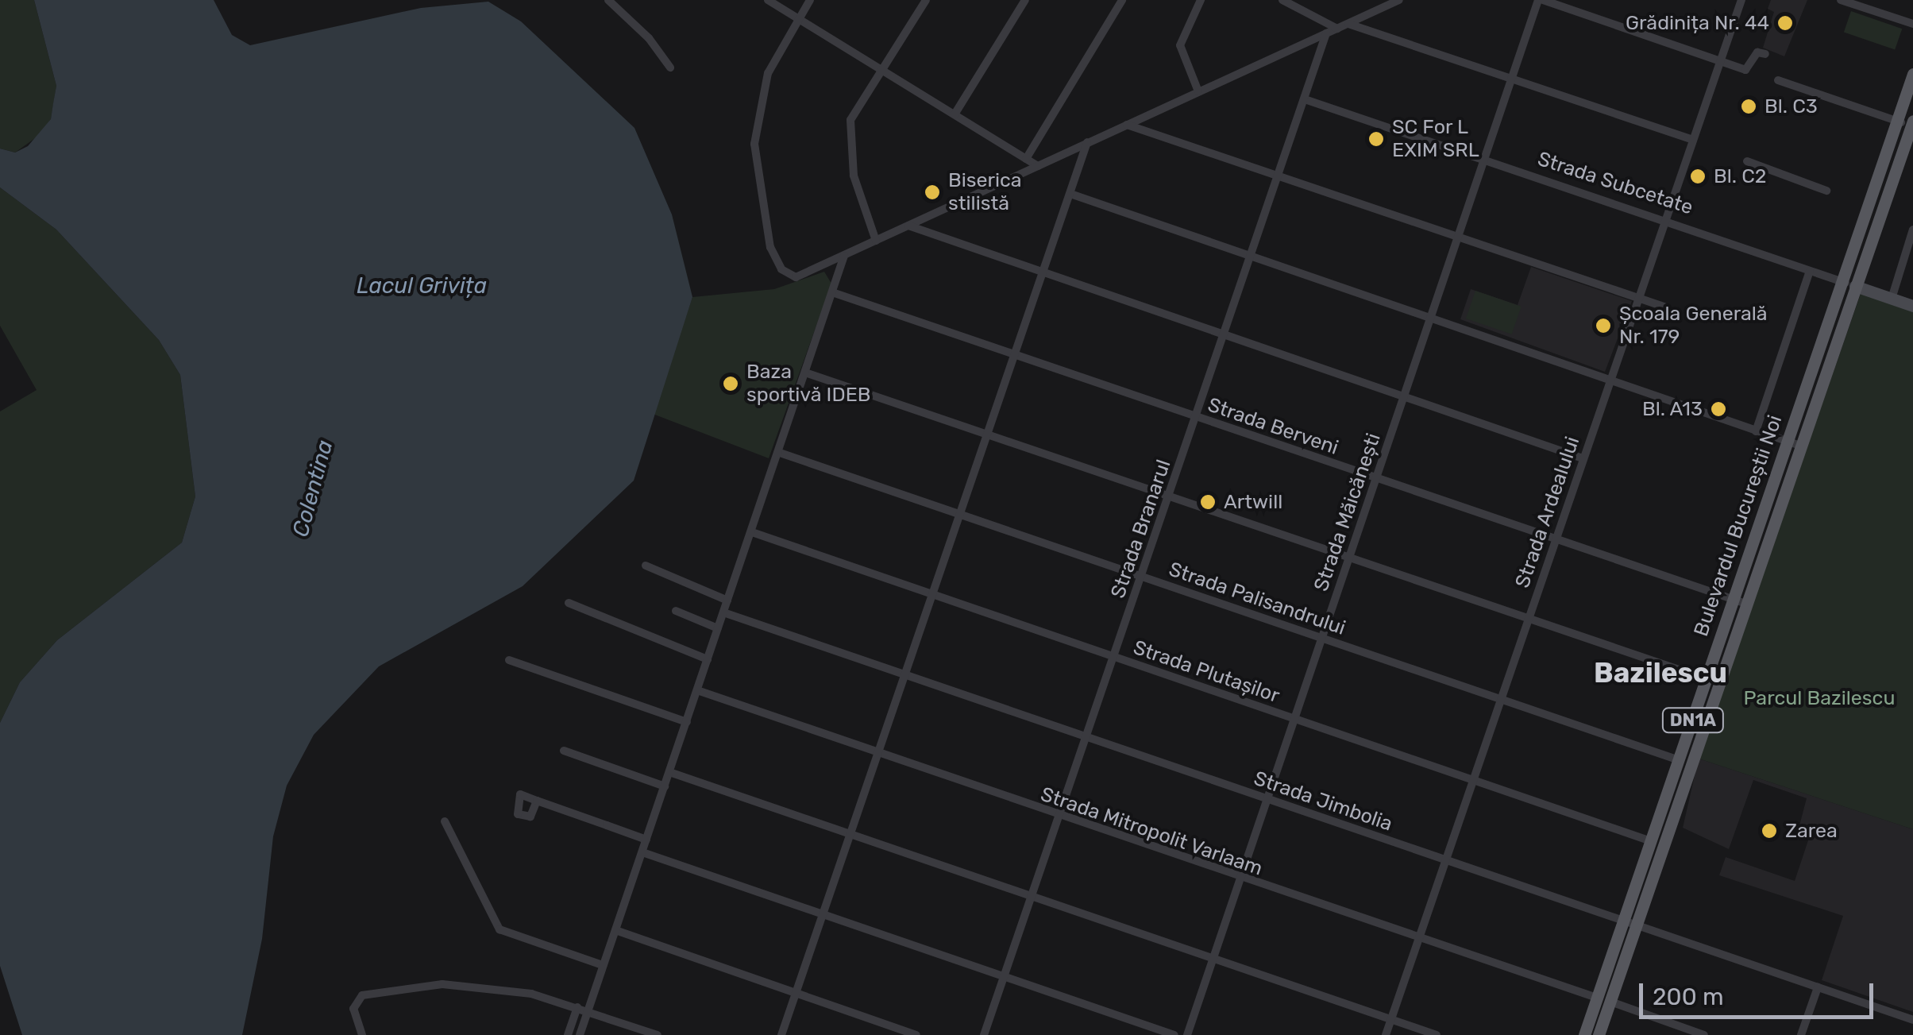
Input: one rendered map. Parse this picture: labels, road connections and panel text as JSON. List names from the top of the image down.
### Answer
{
  "streets": {
    "main road": ["Bulevardul Bucureștii Noi", "DN1A"],
    "street": [
      "Strada Subcetate",
      "Strada Berveni",
      "Strada Măicănești",
      "Strada Ardealului",
      "Strada Branarul",
      "Strada Palisandrului",
      "Strada Plutașilor",
      "Strada Jimbolia",
      "Strada Mitropolit Varlaam"
    ]
  },
  "crossings": [
    ["Strada Subcetate", "Strada Măicănești"],
    ["Strada Subcetate", "Strada Ardealului"],
    ["Strada Subcetate", "Bulevardul Bucureștii Noi"],
    ["Strada Subcetate", "Strada Branarul"],
    ["Strada Berveni", "Strada Măicănești"],
    ["Strada Berveni", "Strada Ardealului"],
    ["Strada Berveni", "Bulevardul Bucureștii Noi"],
    ["Strada Berveni", "Strada Branarul"],
    ["Strada Măicănești", "Strada Palisandrului"],
    ["Strada Măicănești", "Strada Plutașilor"],
    ["Strada Măicănești", "Strada Jimbolia"],
    ["Strada Măicănești", "Strada Mitropolit Varlaam"],
    ["Strada Ardealului", "Strada Palisandrului"],
    ["Strada Ardealului", "Strada Plutașilor"],
    ["Strada Ardealului", "Strada Jimbolia"],
    ["Strada Ardealului", "Strada Mitropolit Varlaam"],
    ["Bulevardul Bucureștii Noi", "Strada Palisandrului"],
    ["Bulevardul Bucureștii Noi", "Strada Plutașilor"],
    ["Bulevardul Bucureștii Noi", "Strada Jimbolia"],
    ["Bulevardul Bucureștii Noi", "Strada Mitropolit Varlaam"],
    ["Strada Branarul", "Strada Palisandrului"],
    ["Strada Branarul", "Strada Plutașilor"],
    ["Strada Branarul", "Strada Jimbolia"],
    ["Strada Branarul", "Strada Mitropolit Varlaam"]
  ],
  "districts": ["Bazilescu"],
  "water": ["Lacul Grivița", "Colentina"],
  "parks": ["Parcul Bazilescu"],
  "places": [
    "Grădinița Nr. 44",
    "Bl. C3",
    "SC For L EXIM SRL",
    "Bl. C2",
    "Biserica stilistă",
    "Școala Generală Nr. 179",
    "Baza sportivă IDEB",
    "Bl. A13",
    "Artwill",
    "Zarea"
  ],
  "scale_bar": "200 m"
}
